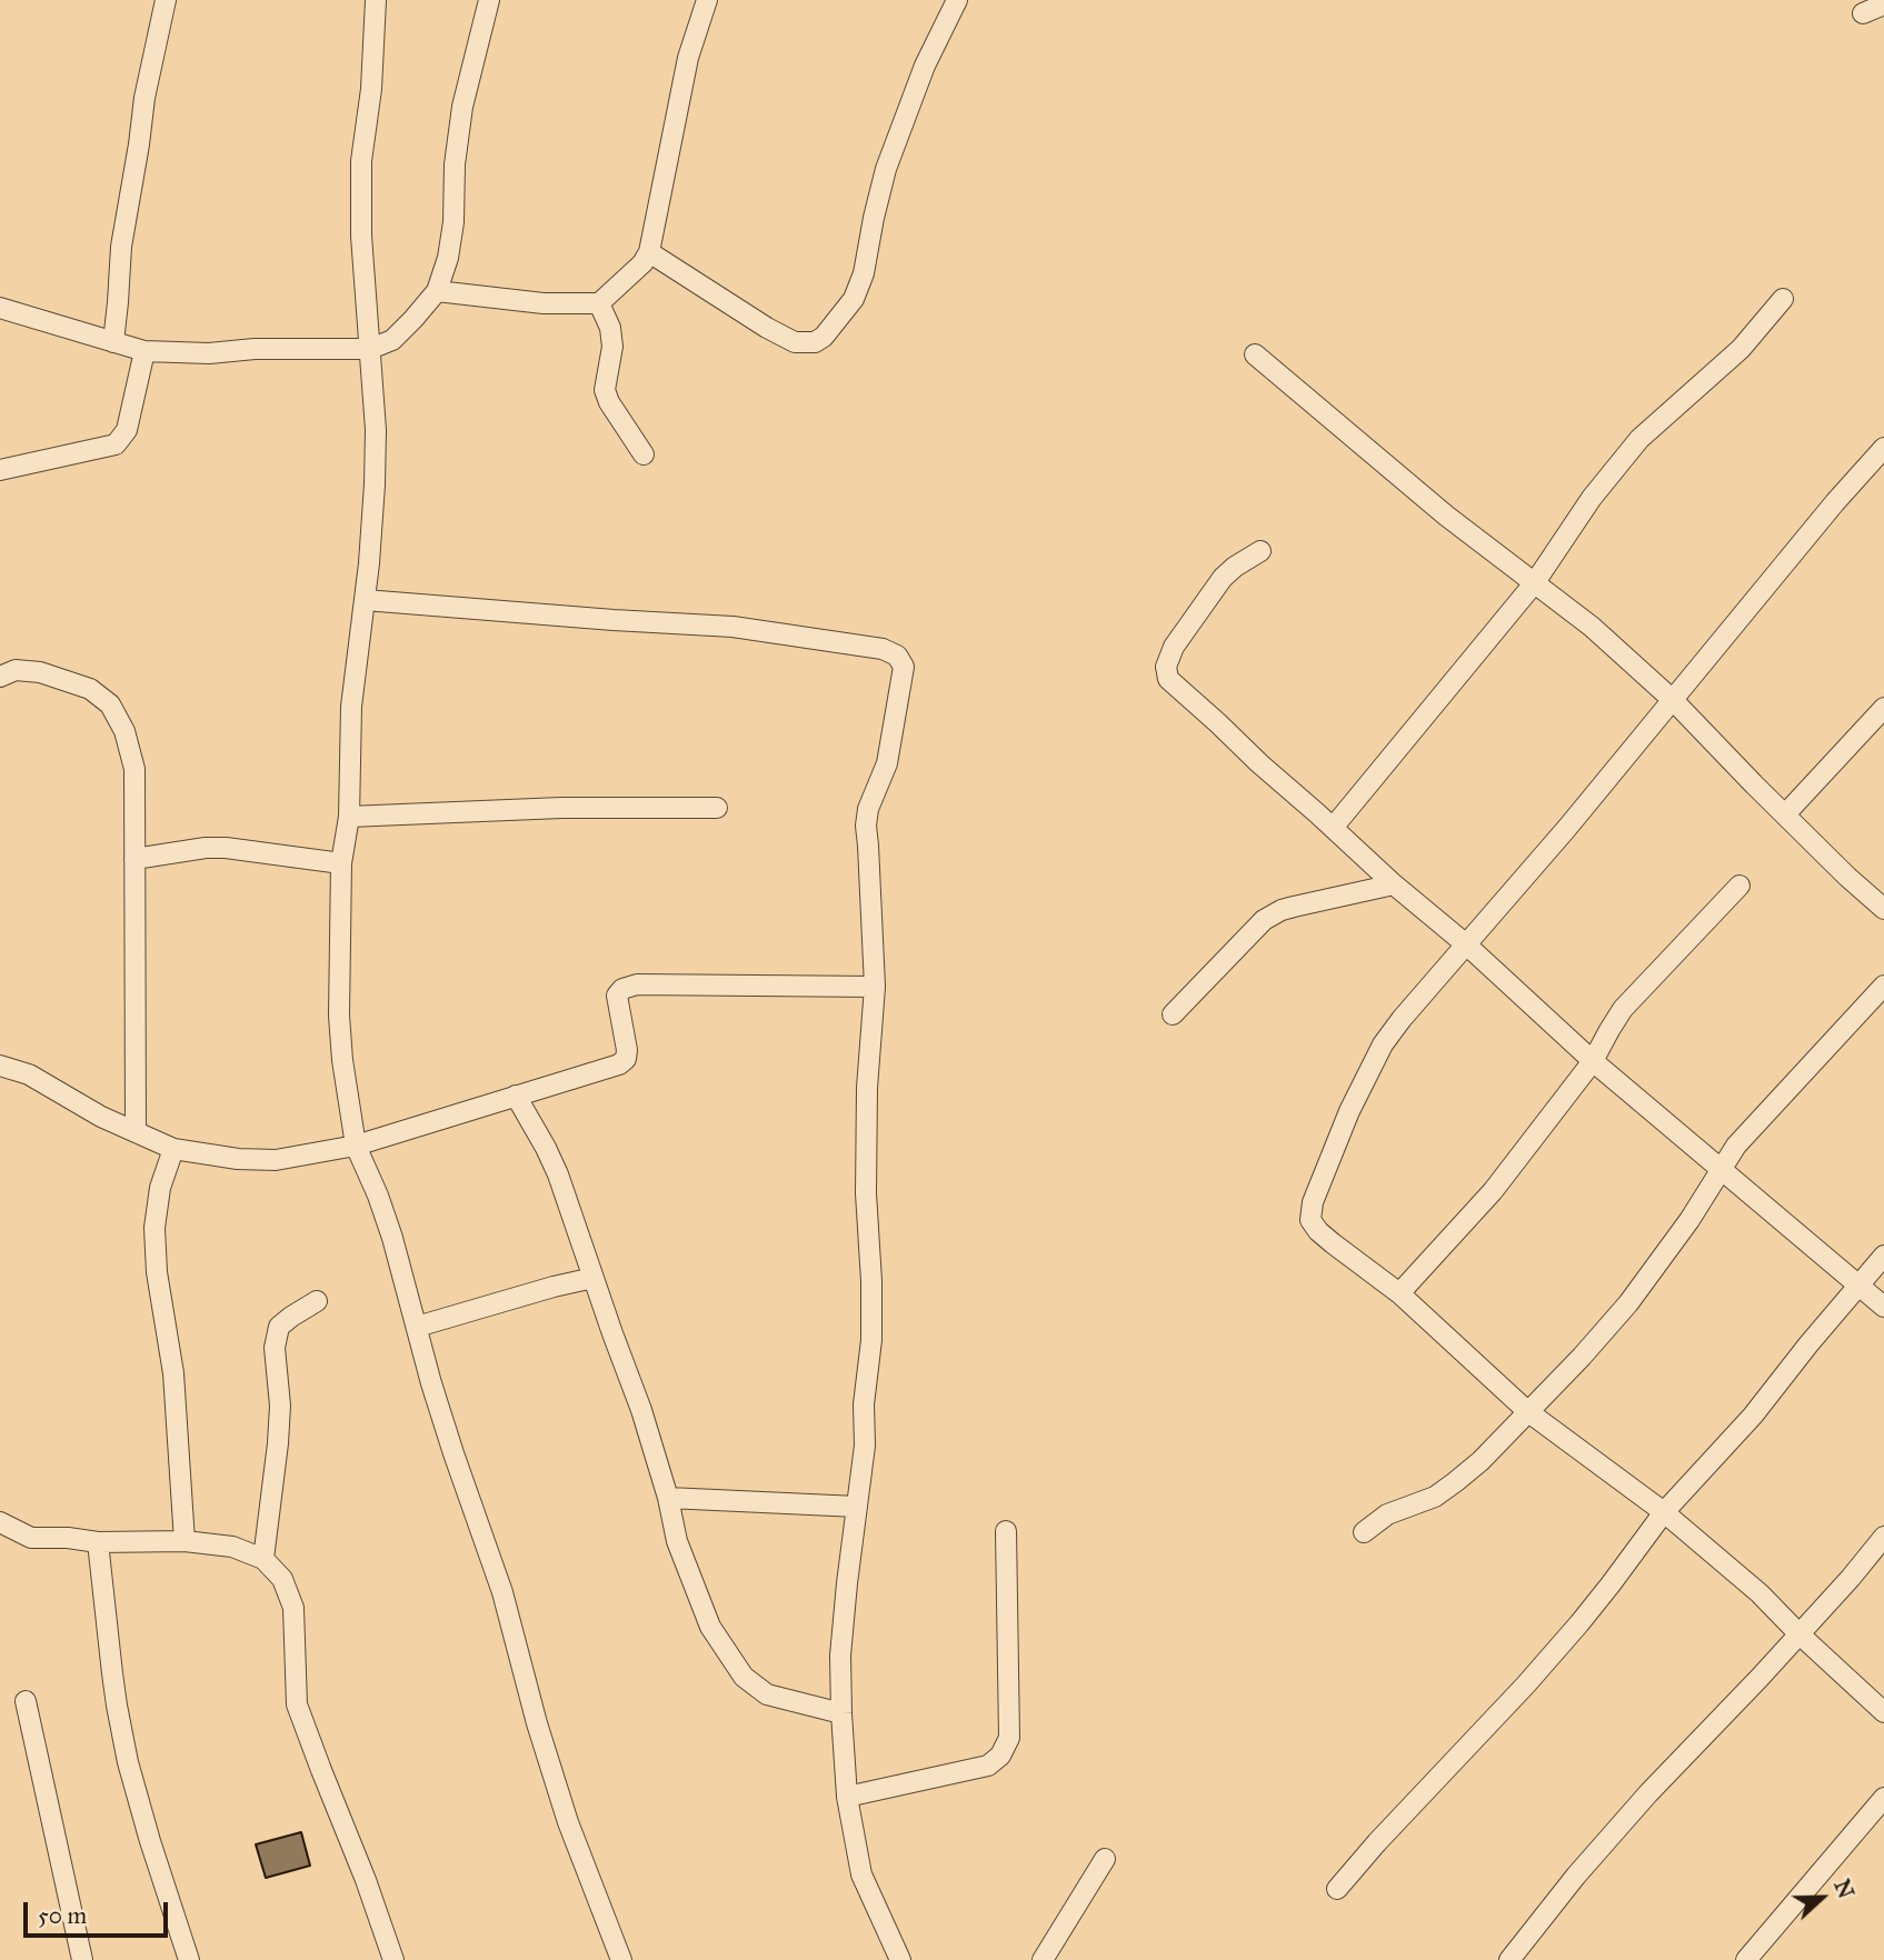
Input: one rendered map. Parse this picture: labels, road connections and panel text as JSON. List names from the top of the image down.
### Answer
{
  "scale_bar": "50 m",
  "north": "right"
}
